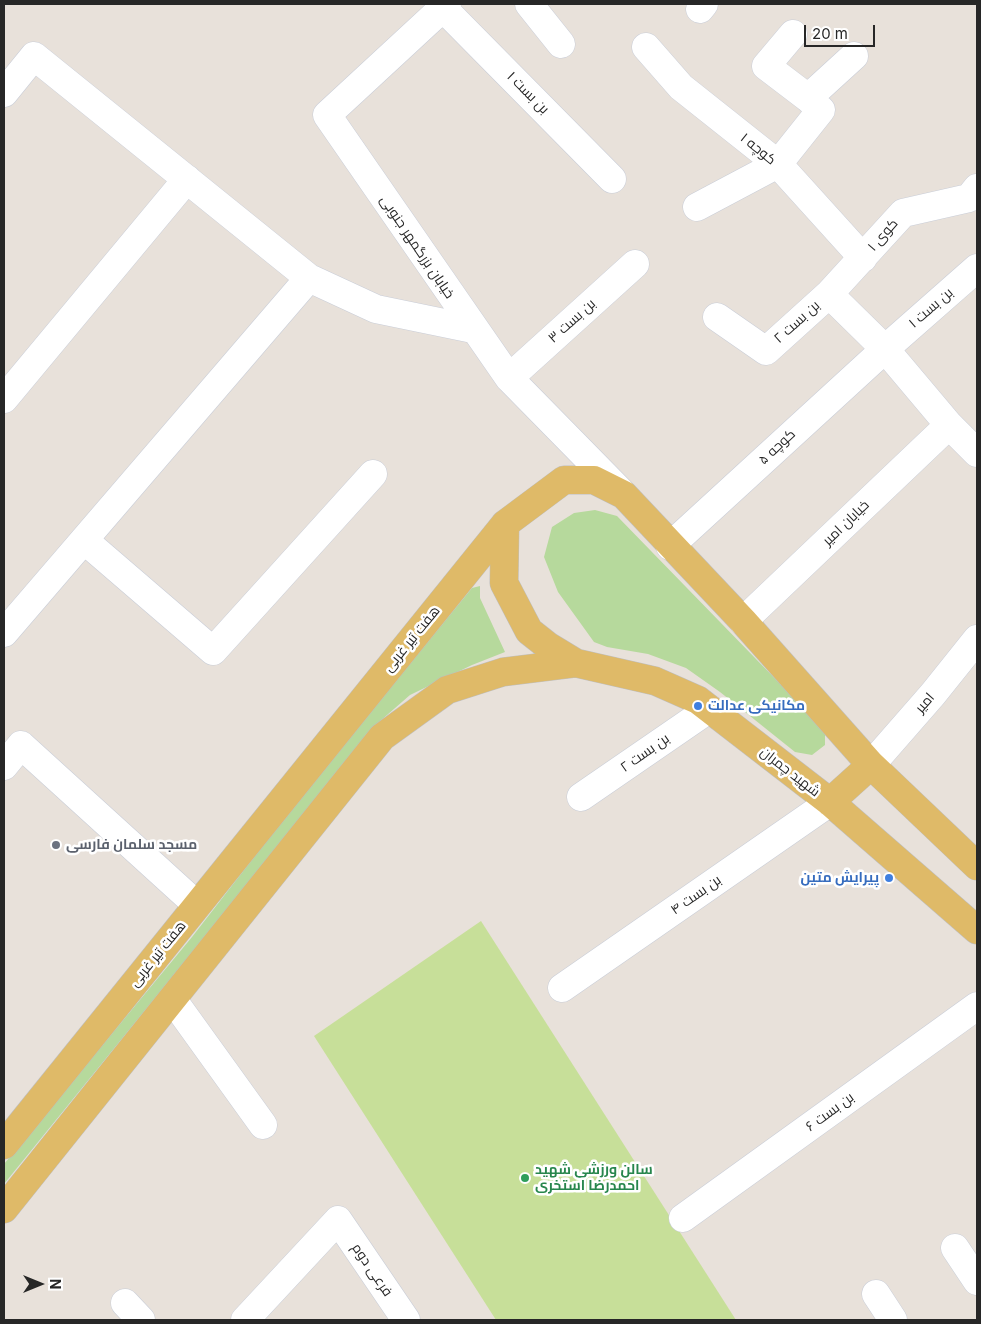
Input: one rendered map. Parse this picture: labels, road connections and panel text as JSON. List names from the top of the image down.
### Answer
{
  "streets": {
    "main road": ["هفت تیر غربی", "شهید چمران"],
    "street": [
      "بن بست ۱",
      "کوچه ۱",
      "کوی ۱",
      "خیابان بزرگمهر جنوبی",
      "بن بست ۳",
      "بن بست ۲",
      "کوچه ۵",
      "خیابان امیر",
      "امیر",
      "بن بست ۴",
      "بن بست ۶",
      "فرعی دوم"
    ]
  },
  "crossings": [
    ["بن بست ۱", "خیابان بزرگمهر جنوبی"],
    ["بن بست ۱", "کوچه ۵"],
    ["کوچه ۱", "کوی ۱"],
    ["کوی ۱", "بن بست ۲"],
    ["خیابان بزرگمهر جنوبی", "بن بست ۳"],
    ["خیابان بزرگمهر جنوبی", "هفت تیر غربی"],
    ["بن بست ۲", "شهید چمران"],
    ["کوچه ۵", "هفت تیر غربی"],
    ["خیابان امیر", "هفت تیر غربی"],
    ["هفت تیر غربی", "امیر"],
    ["شهید چمران", "بن بست ۴"]
  ],
  "places": [
    "مکانیکی عدالت",
    "مسجد سلمان فارسی",
    "پیرایش متین",
    "سالن ورزشی شهید احمدرضا استخری"
  ],
  "scale_bar": "20 m",
  "north": "right"
}
